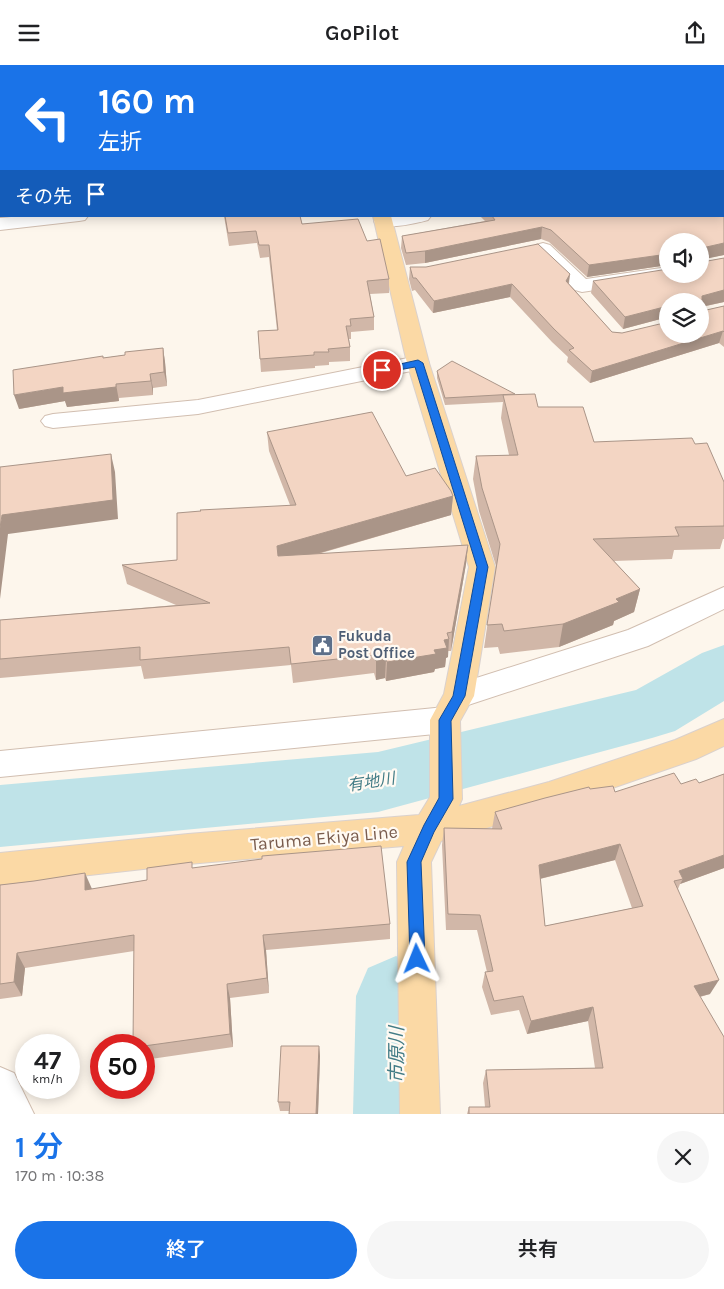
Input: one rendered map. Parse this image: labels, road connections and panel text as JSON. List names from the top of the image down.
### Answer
{
  "streets": {
    "main road": ["Taruma Ekiya Line"]
  },
  "water": ["有地川", "市原川"],
  "places": {
    "public building": ["Fukuda Post Office"]
  },
  "page": {
    "header": "GoPilot",
    "turn": ["160 m", "左折"],
    "then": "その先",
    "speed": "47 km/h",
    "limit": "50",
    "heading": ["1 分", "170 m · 10:38"],
    "buttons": ["終了", "共有"]
  }
}
